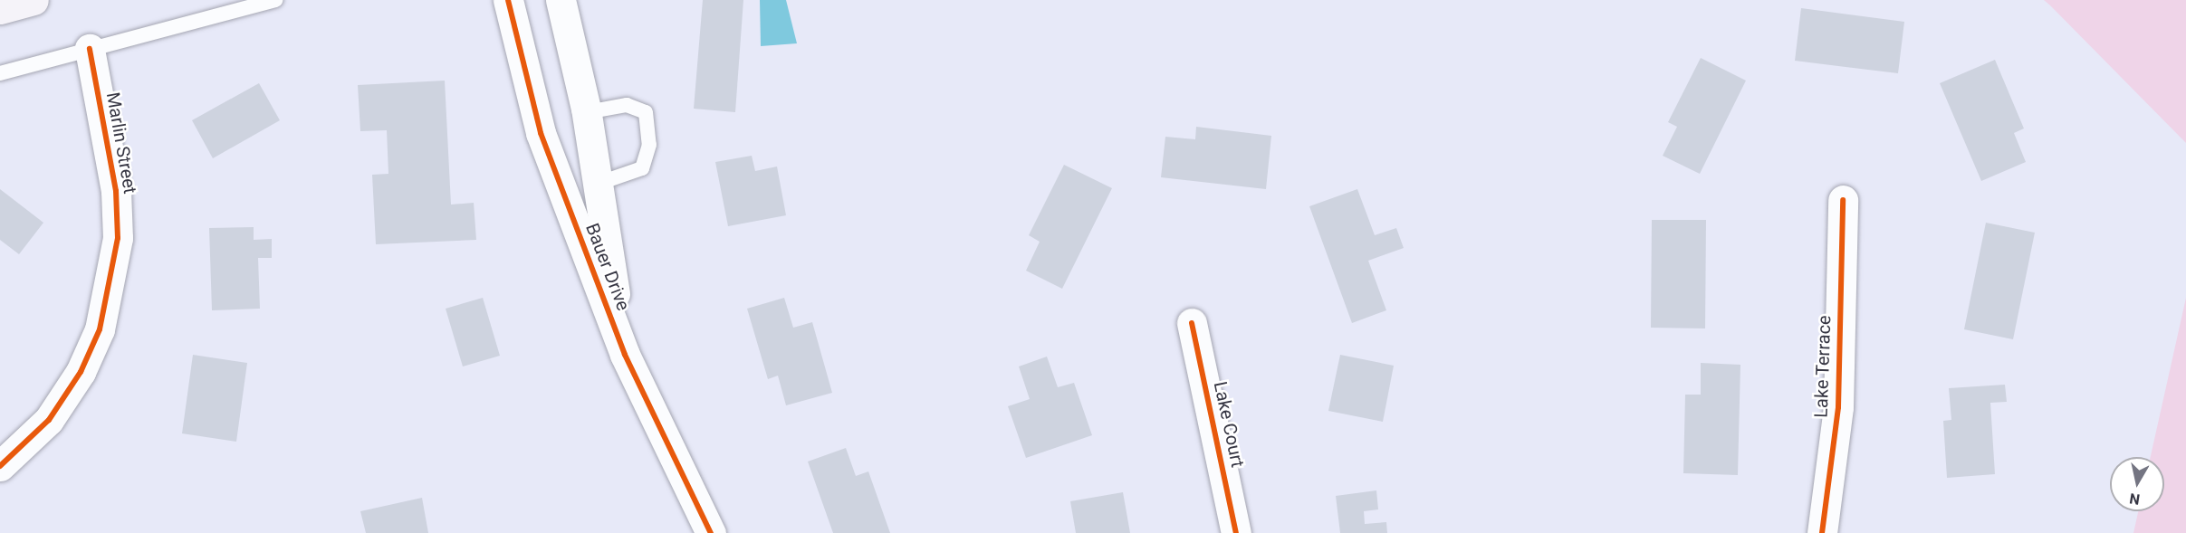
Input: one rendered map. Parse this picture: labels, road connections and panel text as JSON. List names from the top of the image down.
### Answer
{
  "streets": {
    "street": [
      "Marlin Street",
      "Bauer Drive",
      "Lake Terrace",
      "Lake Court"
    ]
  },
  "north": "bottom"
}
